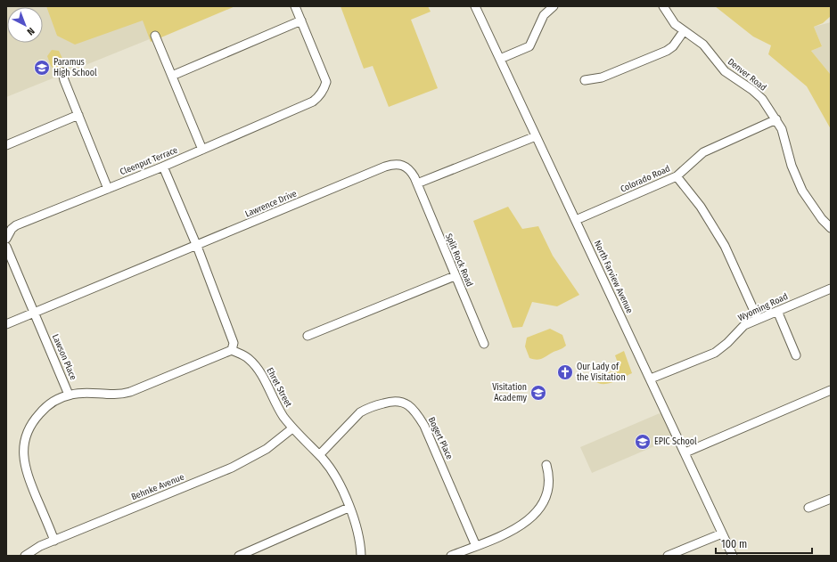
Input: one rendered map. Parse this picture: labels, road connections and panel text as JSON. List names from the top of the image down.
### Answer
{
  "streets": {
    "street": [
      "Denver Road",
      "Cleenput Terrace",
      "Colorado Road",
      "Lawrence Drive",
      "Split Rock Road",
      "North Farview Avenue",
      "Wyoming Road",
      "Lawson Place",
      "Ehret Street",
      "Bogert Place",
      "Behnke Avenue"
    ]
  },
  "crossings": [
    ["Denver Road", "Colorado Road"],
    ["Colorado Road", "North Farview Avenue"],
    ["Lawrence Drive", "Split Rock Road"],
    ["Lawrence Drive", "Lawson Place"],
    ["North Farview Avenue", "Wyoming Road"],
    ["Lawson Place", "Behnke Avenue"],
    ["Ehret Street", "Bogert Place"],
    ["Ehret Street", "Behnke Avenue"]
  ],
  "places": {
    "school or university": ["Paramus High School", "Visitation Academy", "EPIC School"],
    "church": ["Our Lady of the Visitation"]
  },
  "scale_bar": "100 m",
  "north": "bottom right"
}
